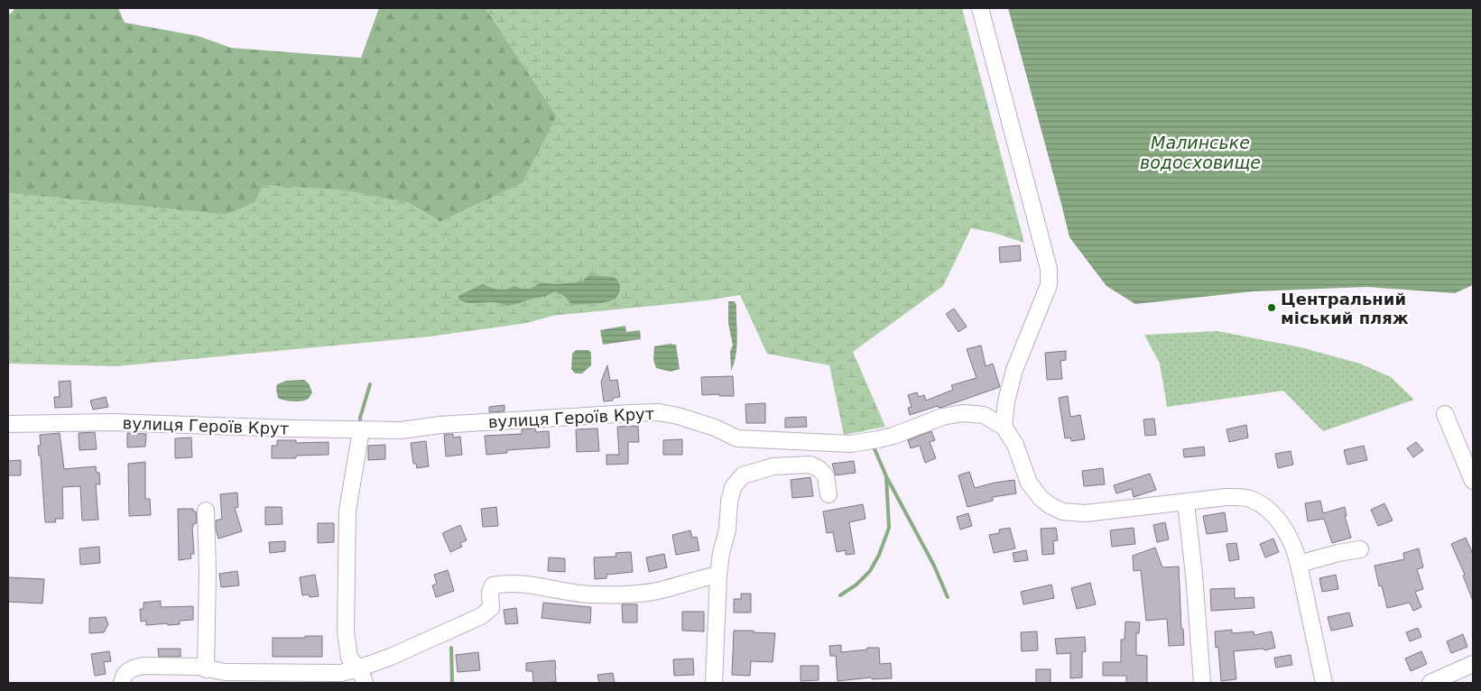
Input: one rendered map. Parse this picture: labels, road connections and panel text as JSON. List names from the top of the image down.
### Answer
{
  "streets": {
    "street": ["вулиця Героїв Крут"]
  },
  "water": ["Малинське водосховище"],
  "places": ["Центральний міський пляж"]
}
